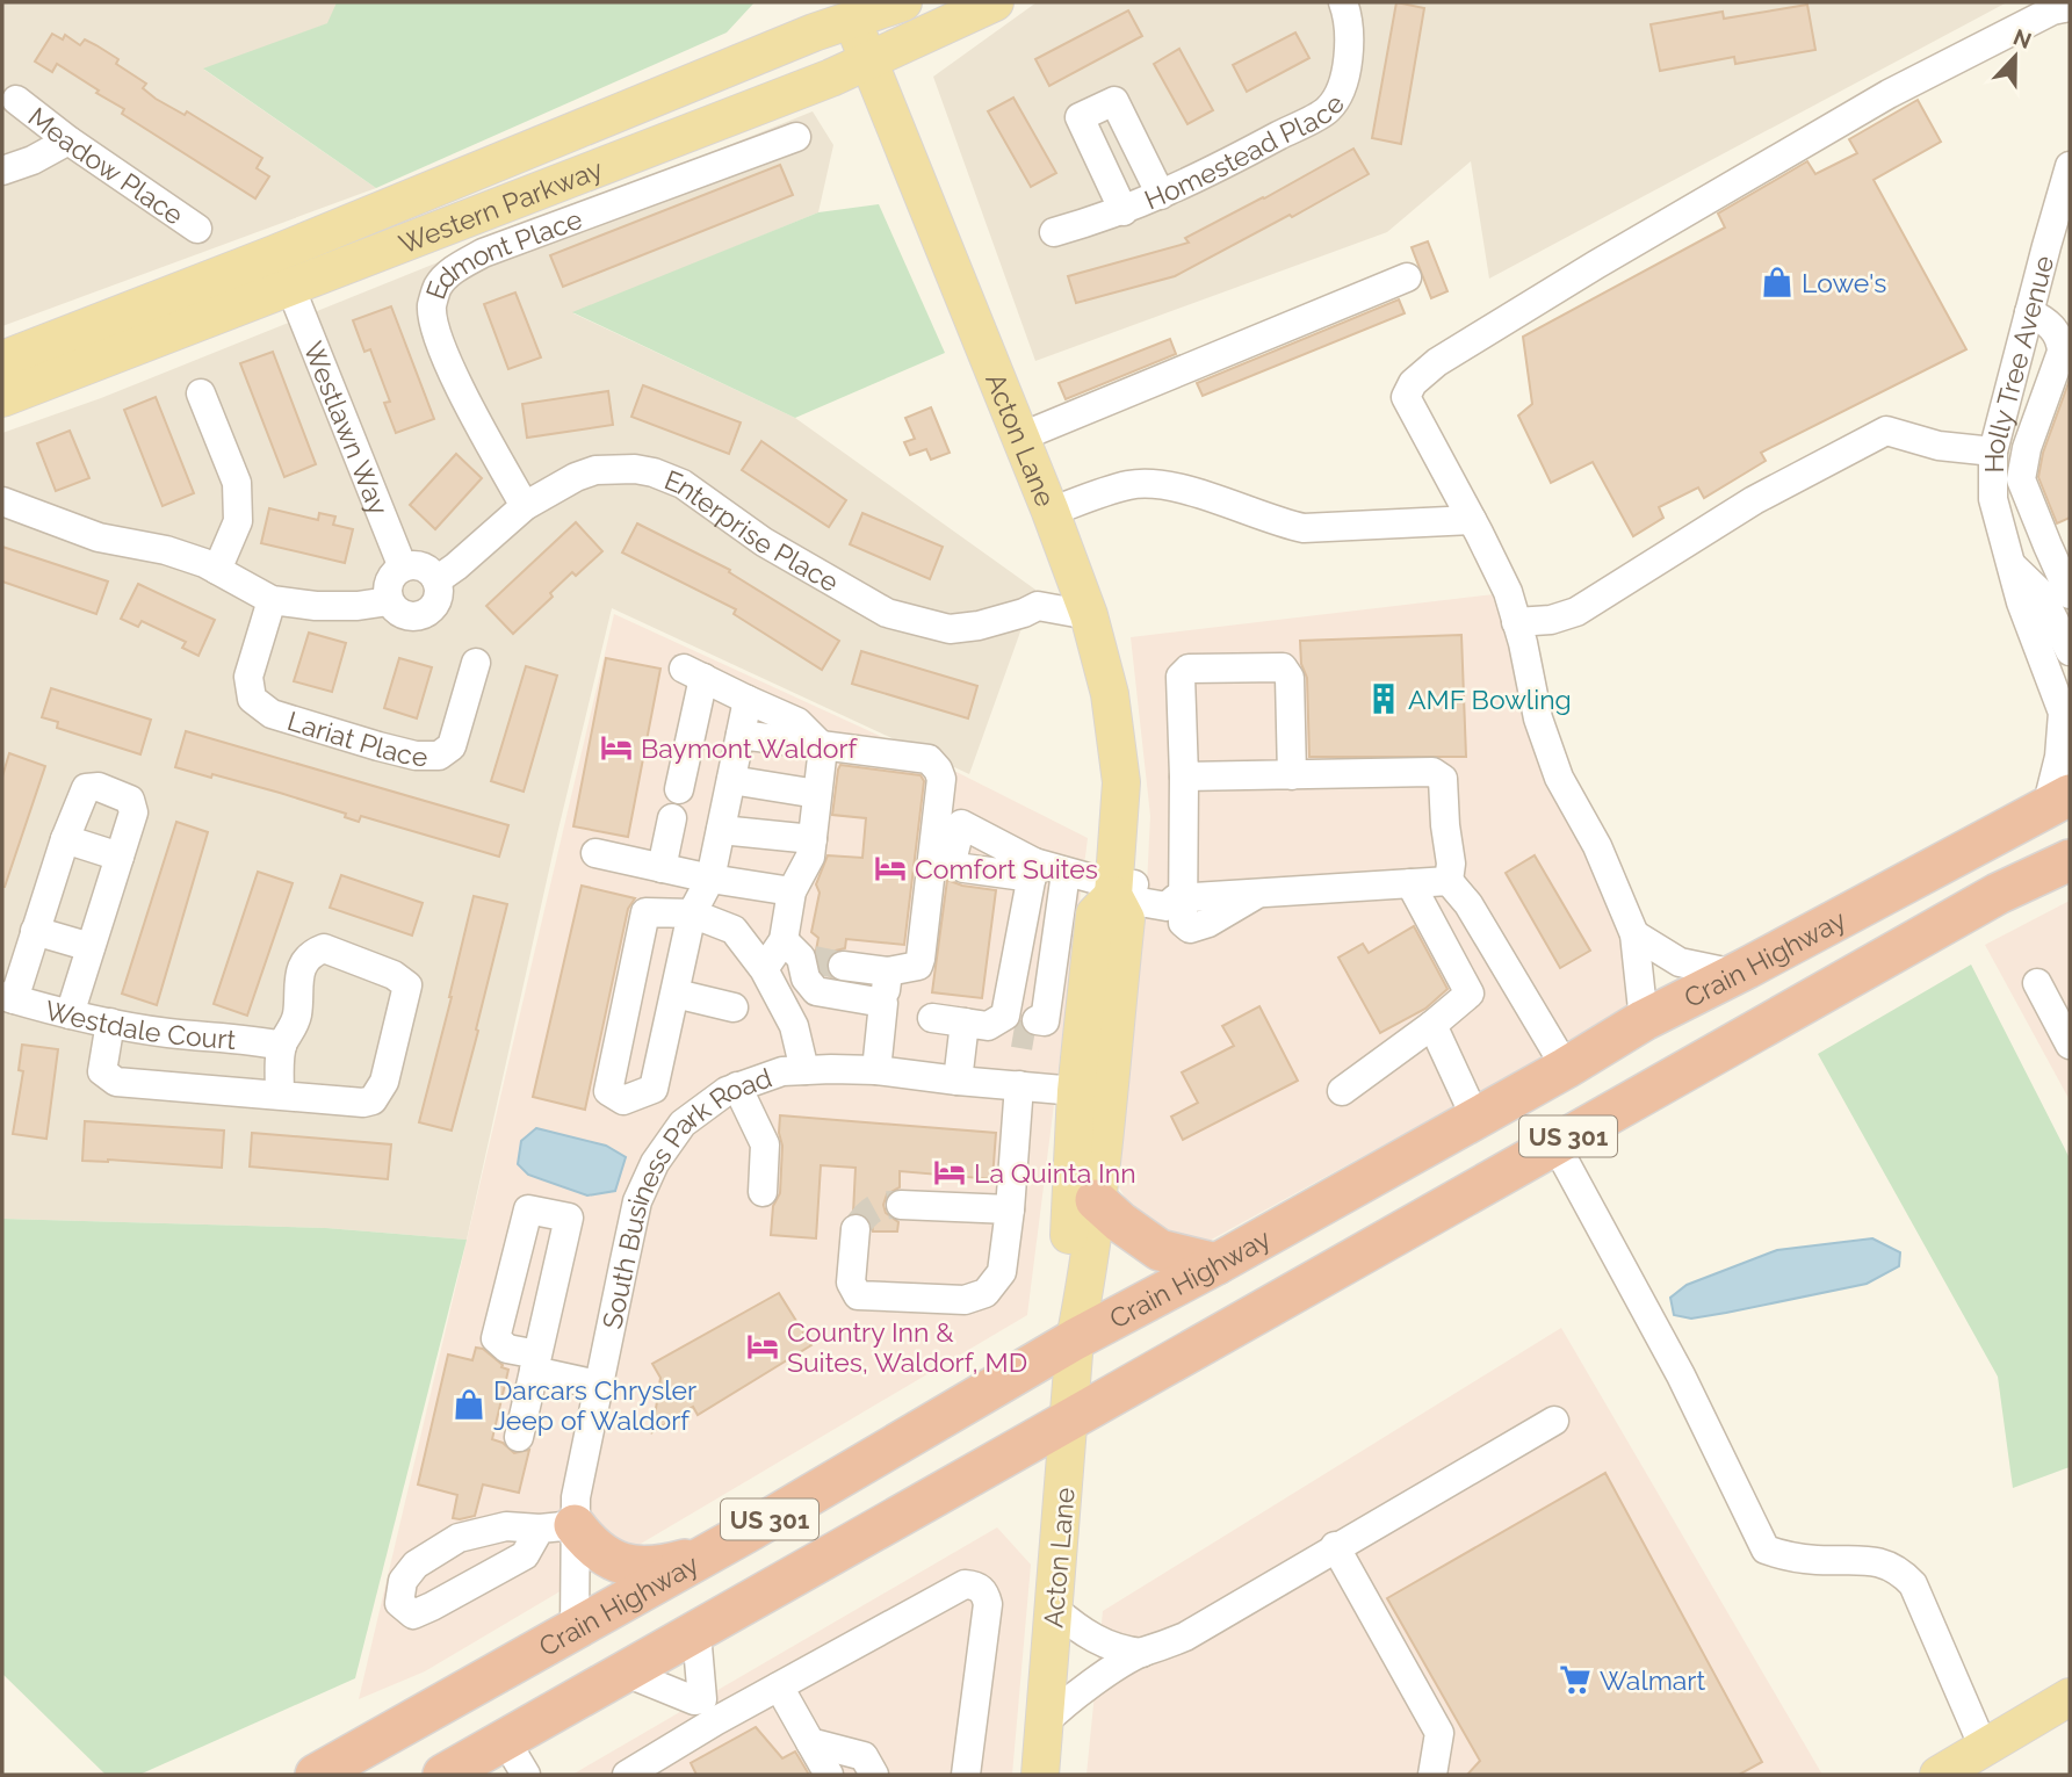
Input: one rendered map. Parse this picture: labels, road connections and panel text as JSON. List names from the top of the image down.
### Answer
{
  "streets": {
    "highway": ["Crain Highway", "US 301"],
    "main road": ["Western Parkway", "Acton Lane"],
    "street": [
      "Homestead Place",
      "Meadow Place",
      "Edmont Place",
      "Holly Tree Avenue",
      "Westlawn Way",
      "Enterprise Place",
      "Lariat Place",
      "Westdale Court",
      "South Business Park Road"
    ]
  },
  "crossings": [
    ["Western Parkway", "Westlawn Way"],
    ["Western Parkway", "Acton Lane"],
    ["Edmont Place", "Enterprise Place"],
    ["Holly Tree Avenue", "Crain Highway"],
    ["Westlawn Way", "Enterprise Place"],
    ["Acton Lane", "Enterprise Place"],
    ["Acton Lane", "Crain Highway"],
    ["Acton Lane", "US 301"],
    ["Acton Lane", "South Business Park Road"],
    ["Crain Highway", "South Business Park Road"]
  ],
  "places": {
    "shop": ["Lowe's", "Darcars Chrysler Jeep of Waldorf"],
    "building": ["AMF Bowling"],
    "hotel": [
      "Baymont Waldorf",
      "Comfort Suites",
      "La Quinta Inn",
      "Country Inn & Suites, Waldorf, MD"
    ],
    "supermarket": ["Walmart"]
  },
  "north": "top"
}
